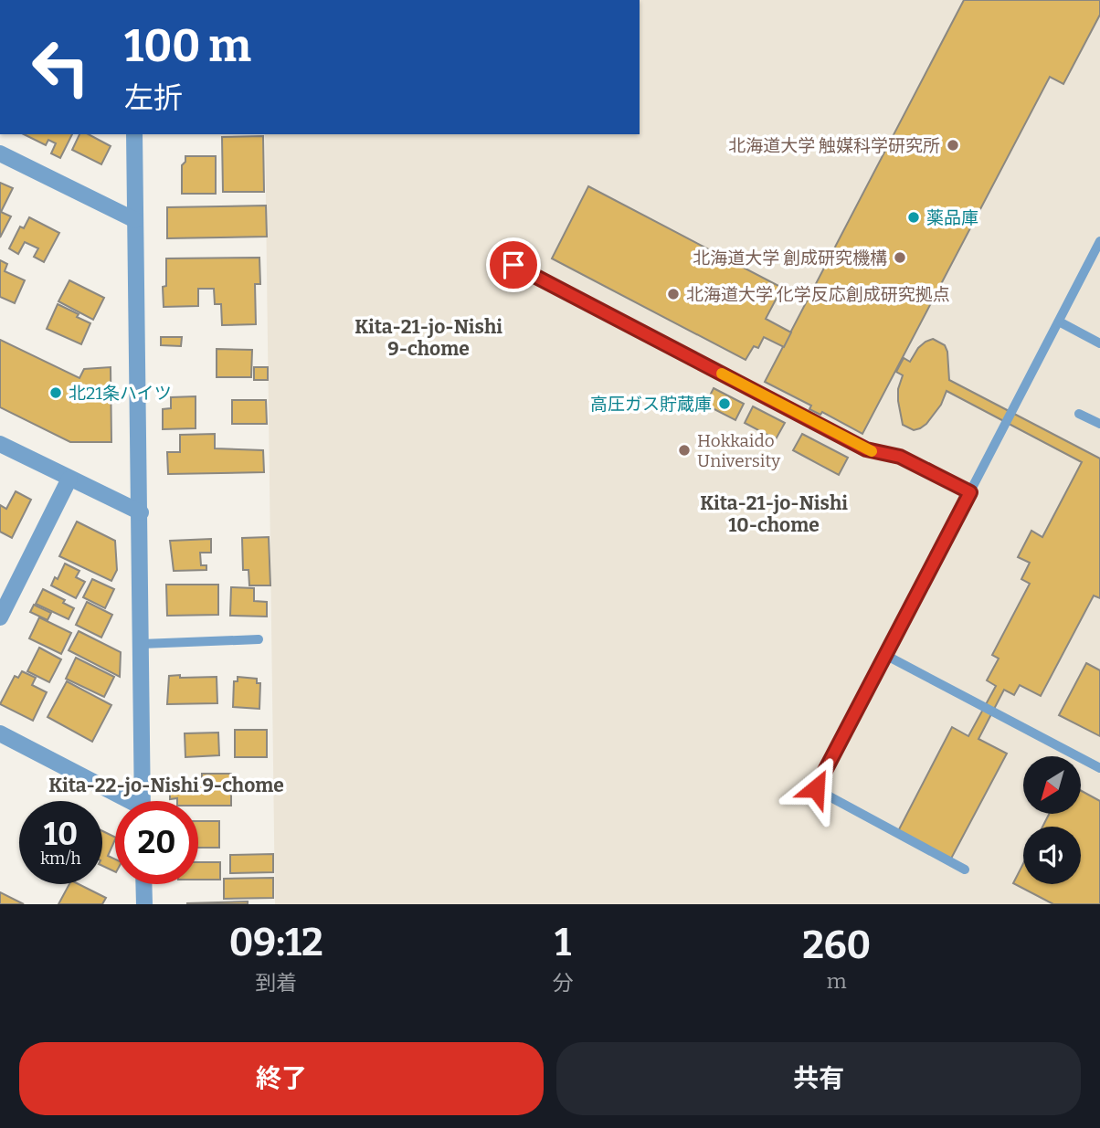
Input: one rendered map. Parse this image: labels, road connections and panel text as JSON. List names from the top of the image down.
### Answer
{
  "districts": ["Kita-21-jo-Nishi 9-chome", "Kita-21-jo-Nishi 10-chome", "Kita-22-jo-Nishi 9-chome"],
  "places": [
    "北海道大学 触媒科学研究所",
    "薬品庫",
    "北海道大学 創成研究機構",
    "北海道大学 化学反応創成研究拠点",
    "北21条ハイツ",
    "高圧ガス貯蔵庫",
    "Hokkaido University"
  ],
  "north": "bottom left",
  "page": {
    "turn": ["100 m", "左折"],
    "speed": "10 km/h",
    "limit": "20",
    "eta": [
      "09:12",
      "到着",
      "1",
      "分",
      "260",
      "m"
    ],
    "buttons": ["終了", "共有"]
  }
}
